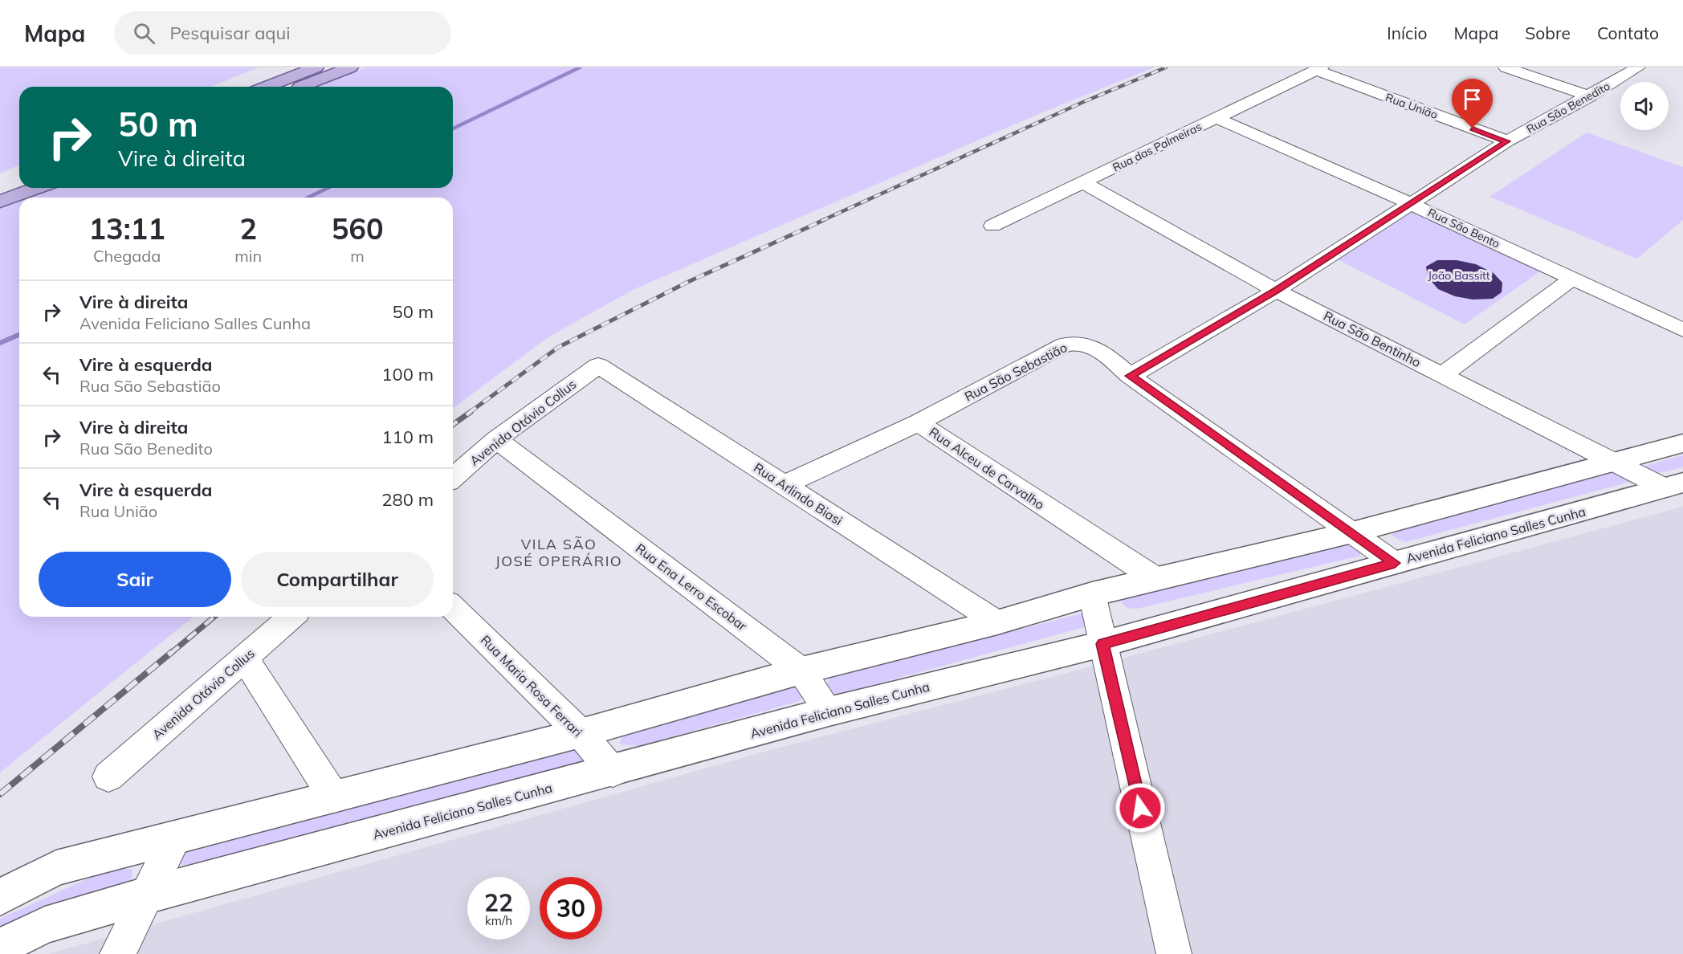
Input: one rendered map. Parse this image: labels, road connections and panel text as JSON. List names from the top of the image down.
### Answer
{
  "streets": {
    "main road": ["Avenida Feliciano Salles Cunha"],
    "street": [
      "Rua União",
      "Rua São Benedito",
      "Rua das Palmeiras",
      "Rua São Bento",
      "Rua São Bentinho",
      "Rua São Sebastião",
      "Avenida Otávio Collus",
      "Rua Alceu de Carvalho",
      "Rua Arlindo Biasi",
      "Rua Ena Lerro Escobar",
      "Rua Maria Rosa Ferrari"
    ]
  },
  "crossings": [
    ["Rua União", "Rua São Benedito"],
    ["Rua União", "Rua das Palmeiras"],
    ["Rua São Benedito", "Rua São Bento"],
    ["Rua São Benedito", "Rua São Bentinho"],
    ["Rua São Benedito", "Rua São Sebastião"],
    ["Rua das Palmeiras", "Rua São Bento"],
    ["Rua das Palmeiras", "Rua São Bentinho"],
    ["Rua São Bentinho", "Avenida Feliciano Salles Cunha"],
    ["Rua São Sebastião", "Rua Alceu de Carvalho"],
    ["Rua São Sebastião", "Avenida Feliciano Salles Cunha"],
    ["Avenida Otávio Collus", "Rua Arlindo Biasi"],
    ["Avenida Otávio Collus", "Rua Ena Lerro Escobar"],
    ["Rua Alceu de Carvalho", "Rua Arlindo Biasi"],
    ["Avenida Feliciano Salles Cunha", "Rua Ena Lerro Escobar"],
    ["Avenida Feliciano Salles Cunha", "Rua Maria Rosa Ferrari"]
  ],
  "districts": ["VILA SÃO JOSÉ OPERÁRIO"],
  "parks": ["João Bassitt"],
  "page": {
    "header": "Mapa",
    "search": "Pesquisar aqui",
    "nav": [
      "Início",
      "Mapa",
      "Sobre",
      "Contato"
    ],
    "turn": ["50 m", "Vire à direita"],
    "eta": [
      "13:11",
      "Chegada",
      "2",
      "min",
      "560",
      "m"
    ],
    "list": [
      {
        "name": "Vire à direita",
        "note": "Avenida Feliciano Salles Cunha",
        "value": "50 m"
      },
      {
        "name": "Vire à esquerda",
        "note": "Rua São Sebastião",
        "value": "100 m"
      },
      {
        "name": "Vire à direita",
        "note": "Rua São Benedito",
        "value": "110 m"
      },
      {
        "name": "Vire à esquerda",
        "note": "Rua União",
        "value": "280 m"
      }
    ],
    "buttons": ["Sair", "Compartilhar"],
    "speed": "22 km/h",
    "limit": "30"
  }
}
